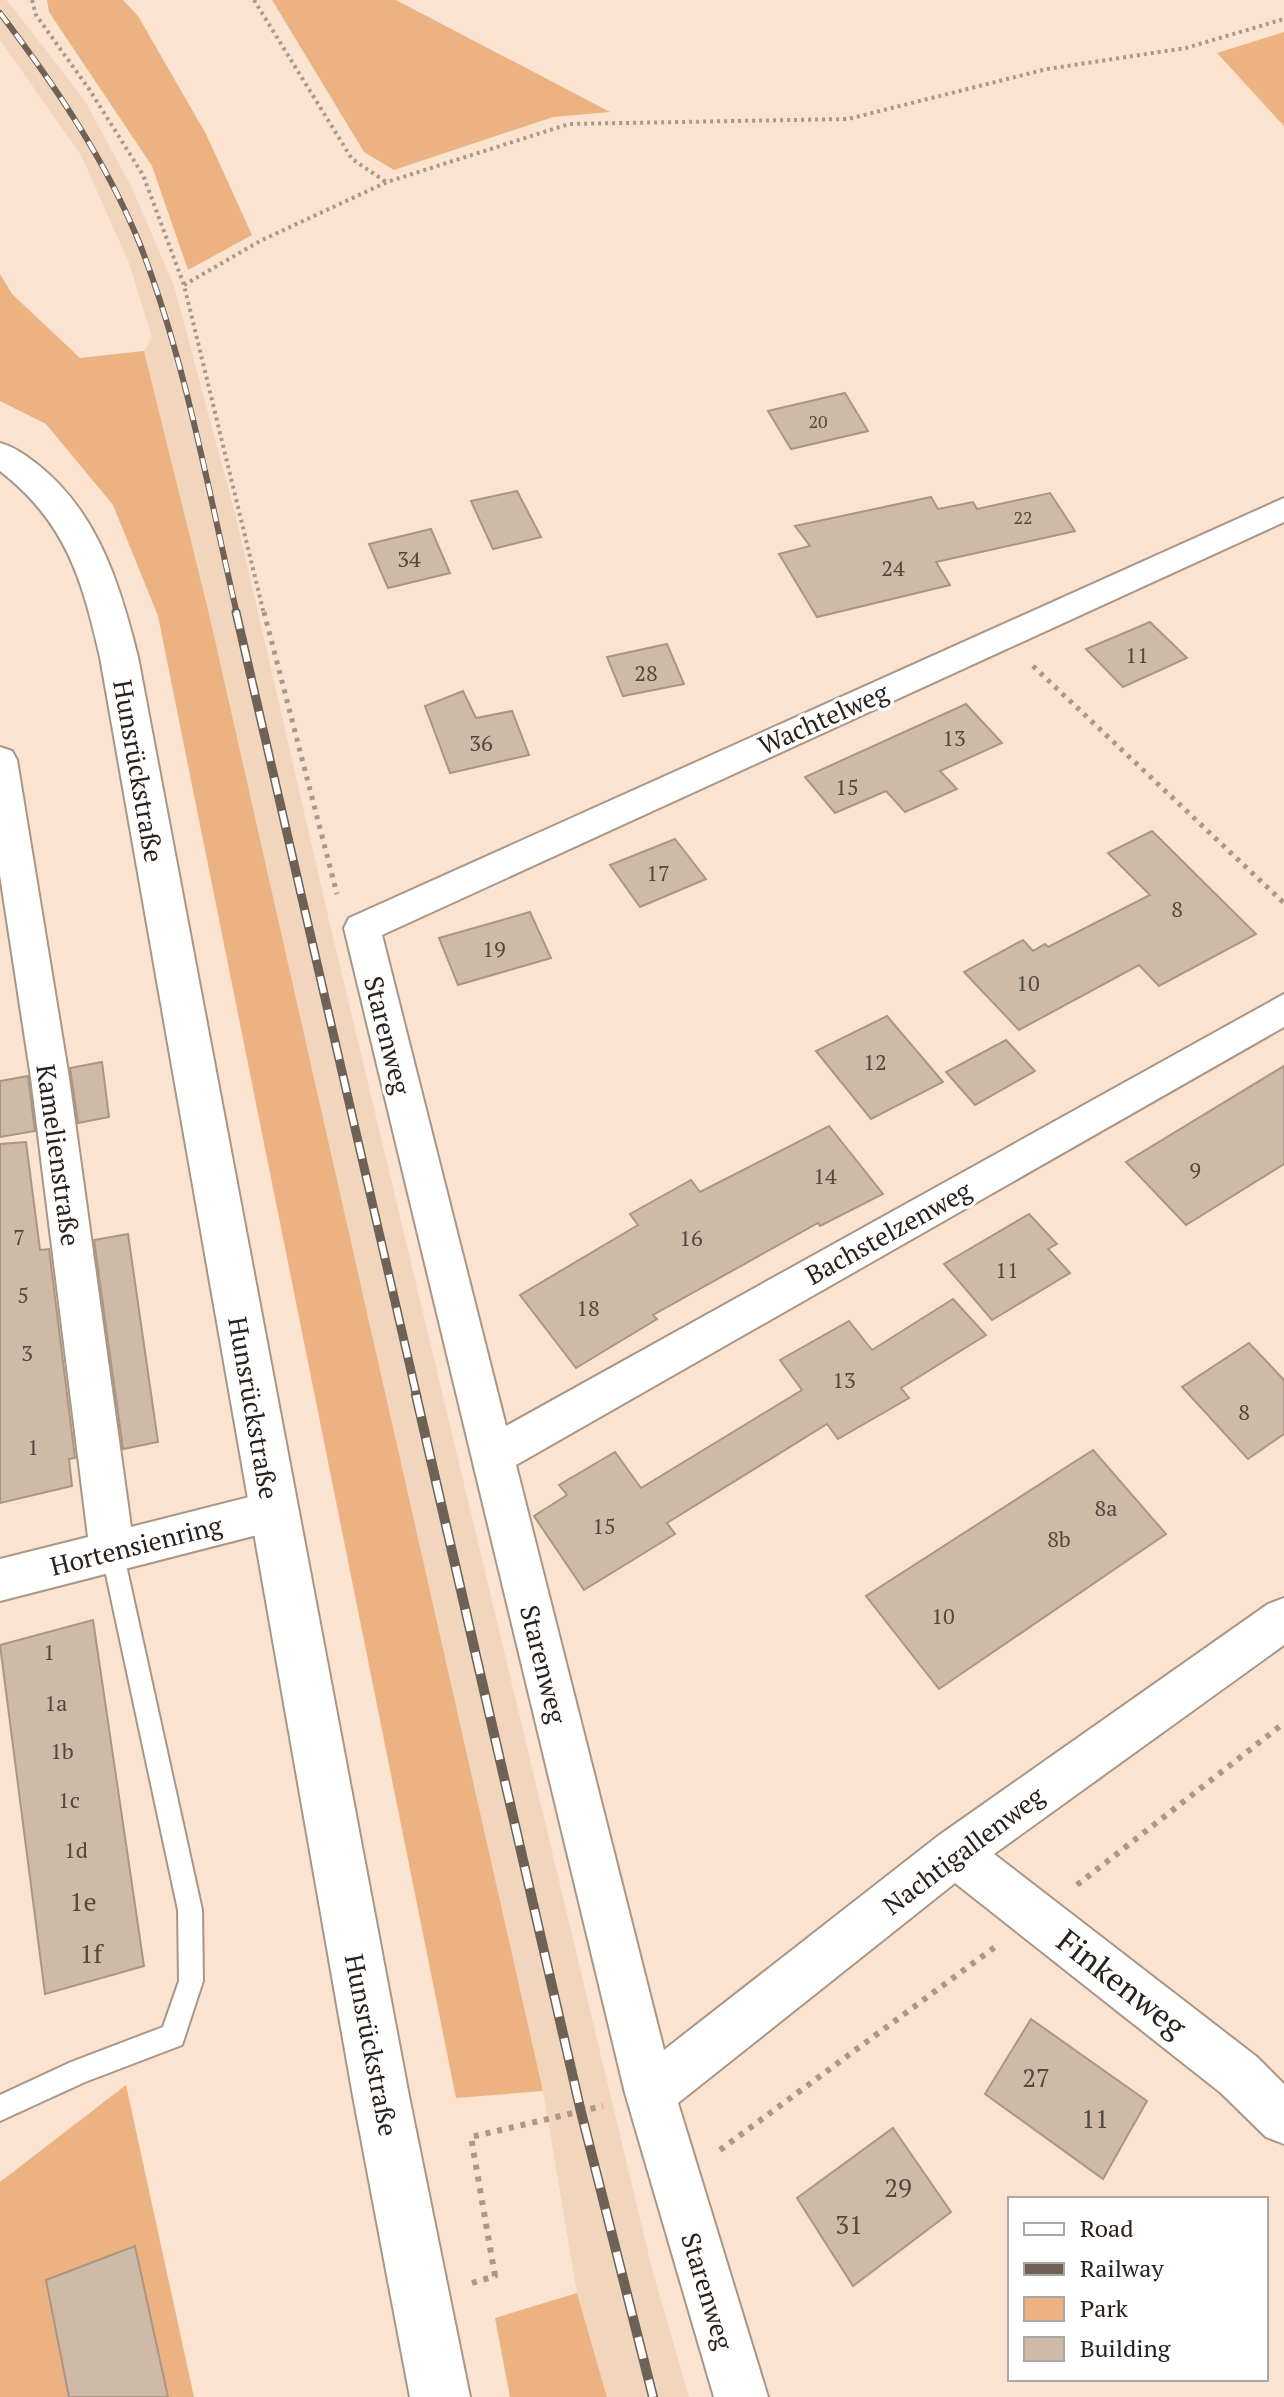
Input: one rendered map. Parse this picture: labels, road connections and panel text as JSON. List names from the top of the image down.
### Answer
{
  "streets": {
    "main road": ["Hunsrückstraße"],
    "street": [
      "Wachtelweg",
      "Starenweg",
      "Kamelienstraße",
      "Bachstelzenweg",
      "Hortensienring",
      "Nachtigallenweg",
      "Finkenweg"
    ]
  },
  "crossings": [
    ["Wachtelweg", "Starenweg"],
    ["Hunsrückstraße", "Hortensienring"],
    ["Starenweg", "Bachstelzenweg"],
    ["Starenweg", "Nachtigallenweg"],
    ["Kamelienstraße", "Hortensienring"],
    ["Nachtigallenweg", "Finkenweg"]
  ],
  "house_numbers": [
    "20",
    "22",
    "34",
    "24",
    "11",
    "28",
    "13",
    "36",
    "15",
    "17",
    "8",
    "19",
    "10",
    "12",
    "9",
    "14",
    "7",
    "16",
    "11",
    "5",
    "18",
    "3",
    "13",
    "8",
    "1",
    "8a",
    "15",
    "8b",
    "10",
    "1",
    "1a",
    "1b",
    "1c",
    "1d",
    "1e",
    "1f",
    "27",
    "11",
    "29",
    "31"
  ],
  "legend": [
    "Road",
    "Railway",
    "Park",
    "Building"
  ]
}
